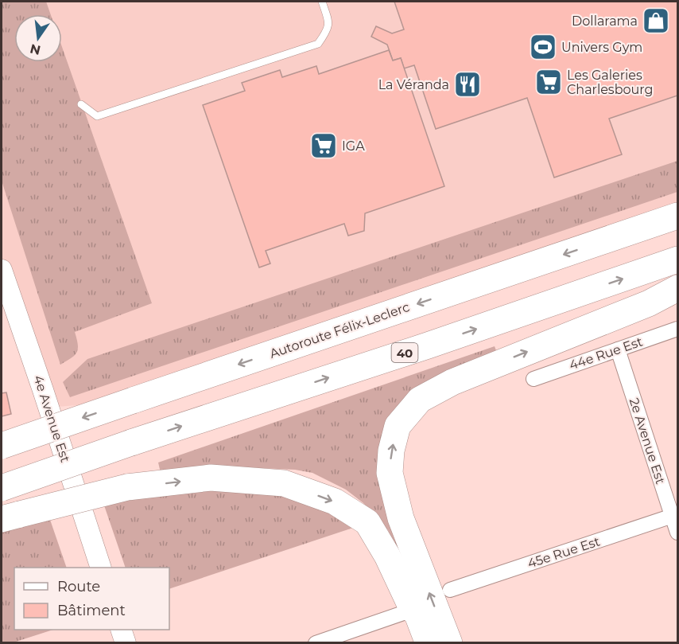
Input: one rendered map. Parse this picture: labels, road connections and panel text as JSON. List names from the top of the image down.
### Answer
{
  "streets": {
    "highway": ["Autoroute Félix-Leclerc", "40"],
    "street": [
      "44e Rue Est",
      "4e Avenue Est",
      "2e Avenue Est",
      "45e Rue Est"
    ]
  },
  "crossings": [
    ["44e Rue Est", "2e Avenue Est"],
    ["2e Avenue Est", "45e Rue Est"]
  ],
  "places": {
    "shop": ["Dollarama"],
    "sports": ["Univers Gym"],
    "supermarket": ["Les Galeries Charlesbourg", "IGA"],
    "restaurant": ["La Véranda"]
  },
  "legend": ["Route", "Bâtiment"],
  "north": "bottom"
}
